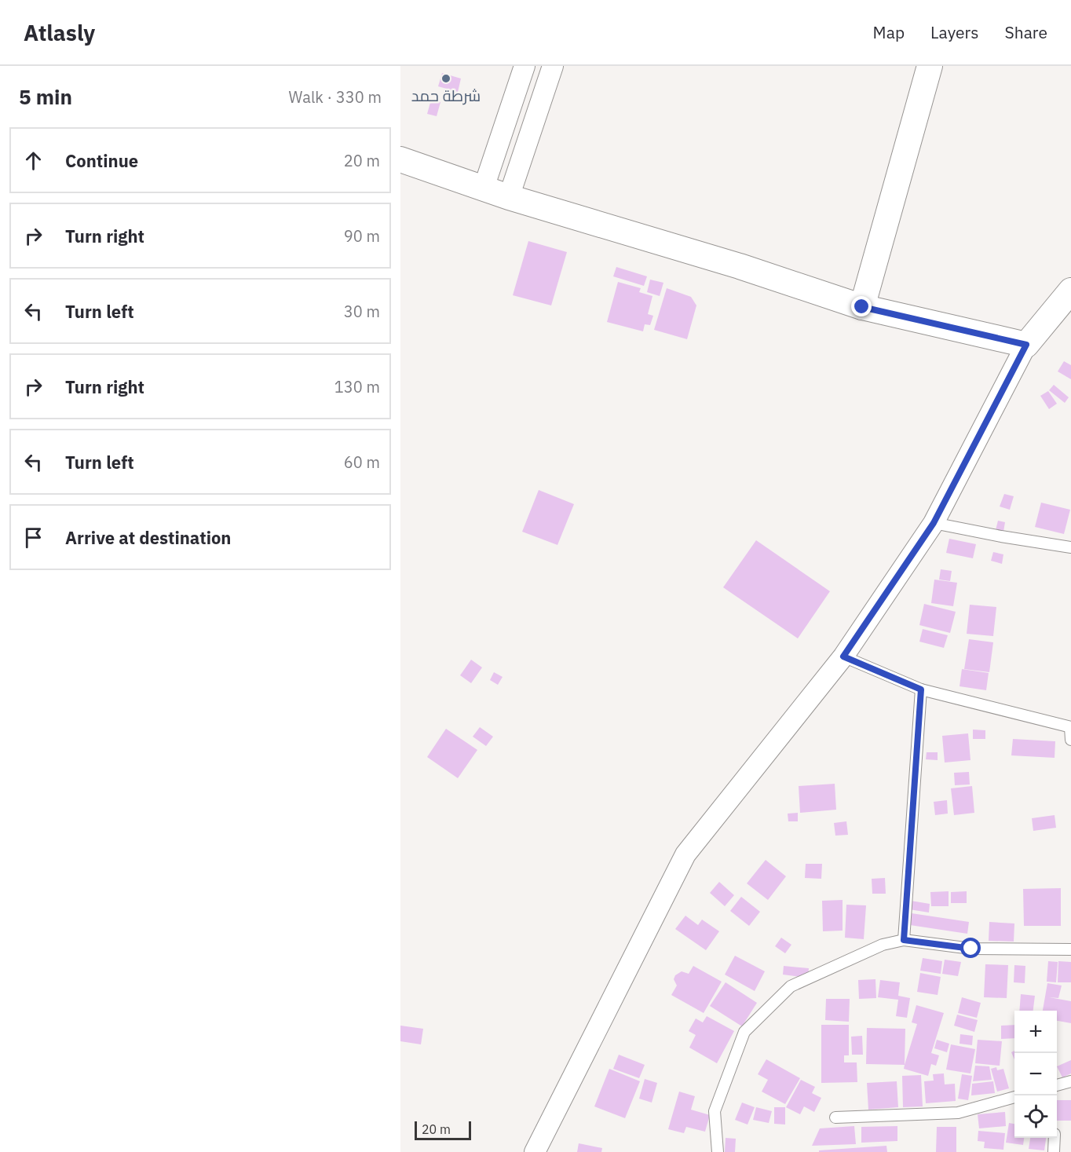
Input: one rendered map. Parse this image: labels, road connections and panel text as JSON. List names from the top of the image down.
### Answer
{
  "places": ["شرطة حمد"],
  "scale_bar": "20 m",
  "page": {
    "header": "Atlasly",
    "nav": ["Map", "Layers", "Share"],
    "heading": ["5 min", "Walk · 330 m"],
    "list": [
      ["Continue", "20 m"],
      ["Turn right", "90 m"],
      ["Turn left", "30 m"],
      ["Turn right", "130 m"],
      ["Turn left", "60 m"],
      "Arrive at destination"
    ],
    "map_buttons": ["+", "−"],
    "scale": "20 m"
  }
}
